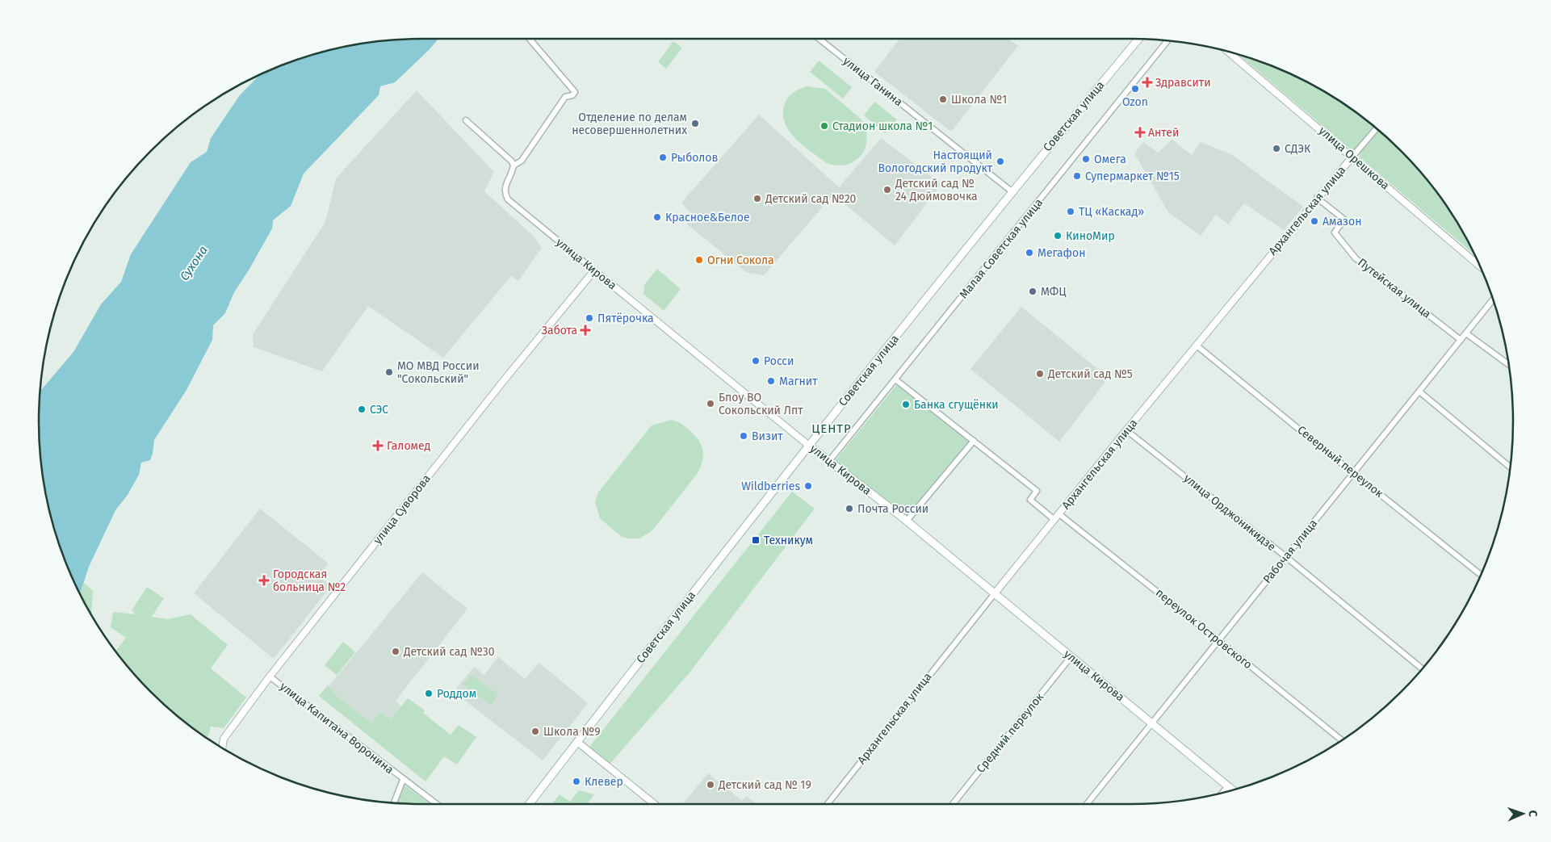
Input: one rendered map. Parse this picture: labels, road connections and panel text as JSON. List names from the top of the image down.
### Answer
{
  "streets": {
    "main road": ["Советская улица", "улица Кирова"],
    "street": [
      "улица Ганина",
      "улица Орешкова",
      "Архангельская улица",
      "Малая Советская улица",
      "Путейская улица",
      "Северный переулок",
      "улица Суворова",
      "улица Орджоникидзе",
      "Рабочая улица",
      "переулок Островского",
      "улица Капитана Воронина",
      "Средний переулок"
    ]
  },
  "crossings": [
    ["улица Ганина", "Советская улица"],
    ["Советская улица", "улица Кирова"],
    ["улица Орешкова", "Архангельская улица"],
    ["Архангельская улица", "улица Кирова"],
    ["Архангельская улица", "Путейская улица"],
    ["Архангельская улица", "Северный переулок"],
    ["Архангельская улица", "улица Орджоникидзе"],
    ["Архангельская улица", "переулок Островского"],
    ["Малая Советская улица", "улица Кирова"],
    ["улица Кирова", "улица Суворова"],
    ["улица Кирова", "Рабочая улица"],
    ["улица Кирова", "Средний переулок"],
    ["Путейская улица", "Рабочая улица"],
    ["Северный переулок", "Рабочая улица"],
    ["улица Суворова", "улица Капитана Воронина"],
    ["улица Орджоникидзе", "Рабочая улица"],
    ["Рабочая улица", "переулок Островского"]
  ],
  "districts": ["ЦЕНТР"],
  "water": ["Сухона"],
  "places": {
    "health": [
      "Здравсити",
      "Антей",
      "Забота",
      "Галомед",
      "Городская больница №2"
    ],
    "other": [
      "Ozon",
      "Школа №1",
      "Отделение по делам несовершеннолетних",
      "Стадион школа №1",
      "СДЭК",
      "Рыболов",
      "Омега",
      "Настоящий Вологодский продукт",
      "Супермаркет №15",
      "Детский сад № 24 Дюймовочка",
      "Детский сад №20",
      "ТЦ «Каскад»",
      "Красное&Белое",
      "Амазон",
      "КиноМир",
      "Мегафон",
      "Огни Сокола",
      "МФЦ",
      "Пятёрочка",
      "Росси",
      "МО МВД России \"Сокольский\"",
      "Детский сад №5",
      "Магнит",
      "Бпоу ВО Сокольский Лпт",
      "Банка сгущёнки",
      "СЭС",
      "Визит",
      "Wildberries",
      "Почта России",
      "Детский сад №30",
      "Роддом",
      "Школа №9",
      "Клевер",
      "Детский сад № 19"
    ],
    "transit": ["Техникум"]
  },
  "north": "right"
}
